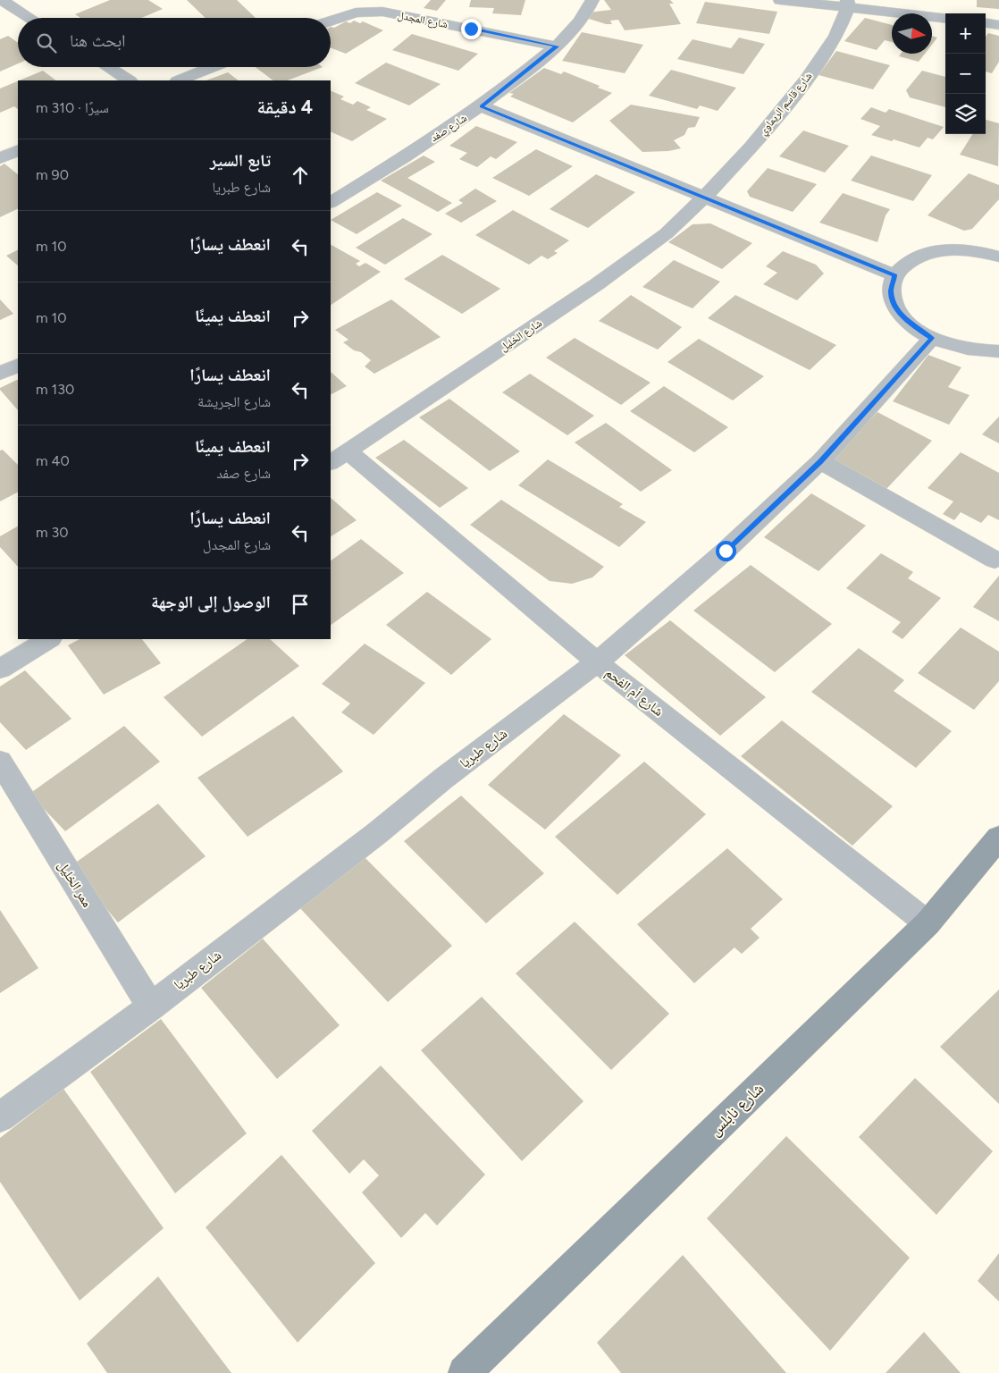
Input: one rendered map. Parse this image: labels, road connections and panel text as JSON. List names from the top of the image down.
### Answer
{
  "streets": {
    "street": [
      "شارع المجدل",
      "شارع قاسم الريماوي",
      "شارع صفد",
      "شارع الخليل",
      "شارع أم الفحم",
      "شارع طبريا",
      "ممر الخليل",
      "شارع نابلس"
    ]
  },
  "crossings": [
    ["شارع المجدل", "شارع صفد"],
    ["شارع قاسم الريماوي", "شارع الخليل"],
    ["شارع الخليل", "شارع أم الفحم"],
    ["شارع أم الفحم", "شارع طبريا"],
    ["شارع أم الفحم", "شارع نابلس"],
    ["شارع طبريا", "ممر الخليل"]
  ],
  "north": "right",
  "page": {
    "map_buttons": ["+", "−"],
    "search": "ابحث هنا",
    "heading": ["4 دقيقة", "سيرًا · 310 m"],
    "list": [
      ["تابع السير", "شارع طبريا", "90 m"],
      ["انعطف يسارًا", "10 m"],
      ["انعطف يمينًا", "10 m"],
      ["انعطف يسارًا", "شارع الجريشة", "130 m"],
      ["انعطف يمينًا", "شارع صفد", "40 m"],
      ["انعطف يسارًا", "شارع المجدل", "30 m"],
      "الوصول إلى الوجهة"
    ]
  }
}
